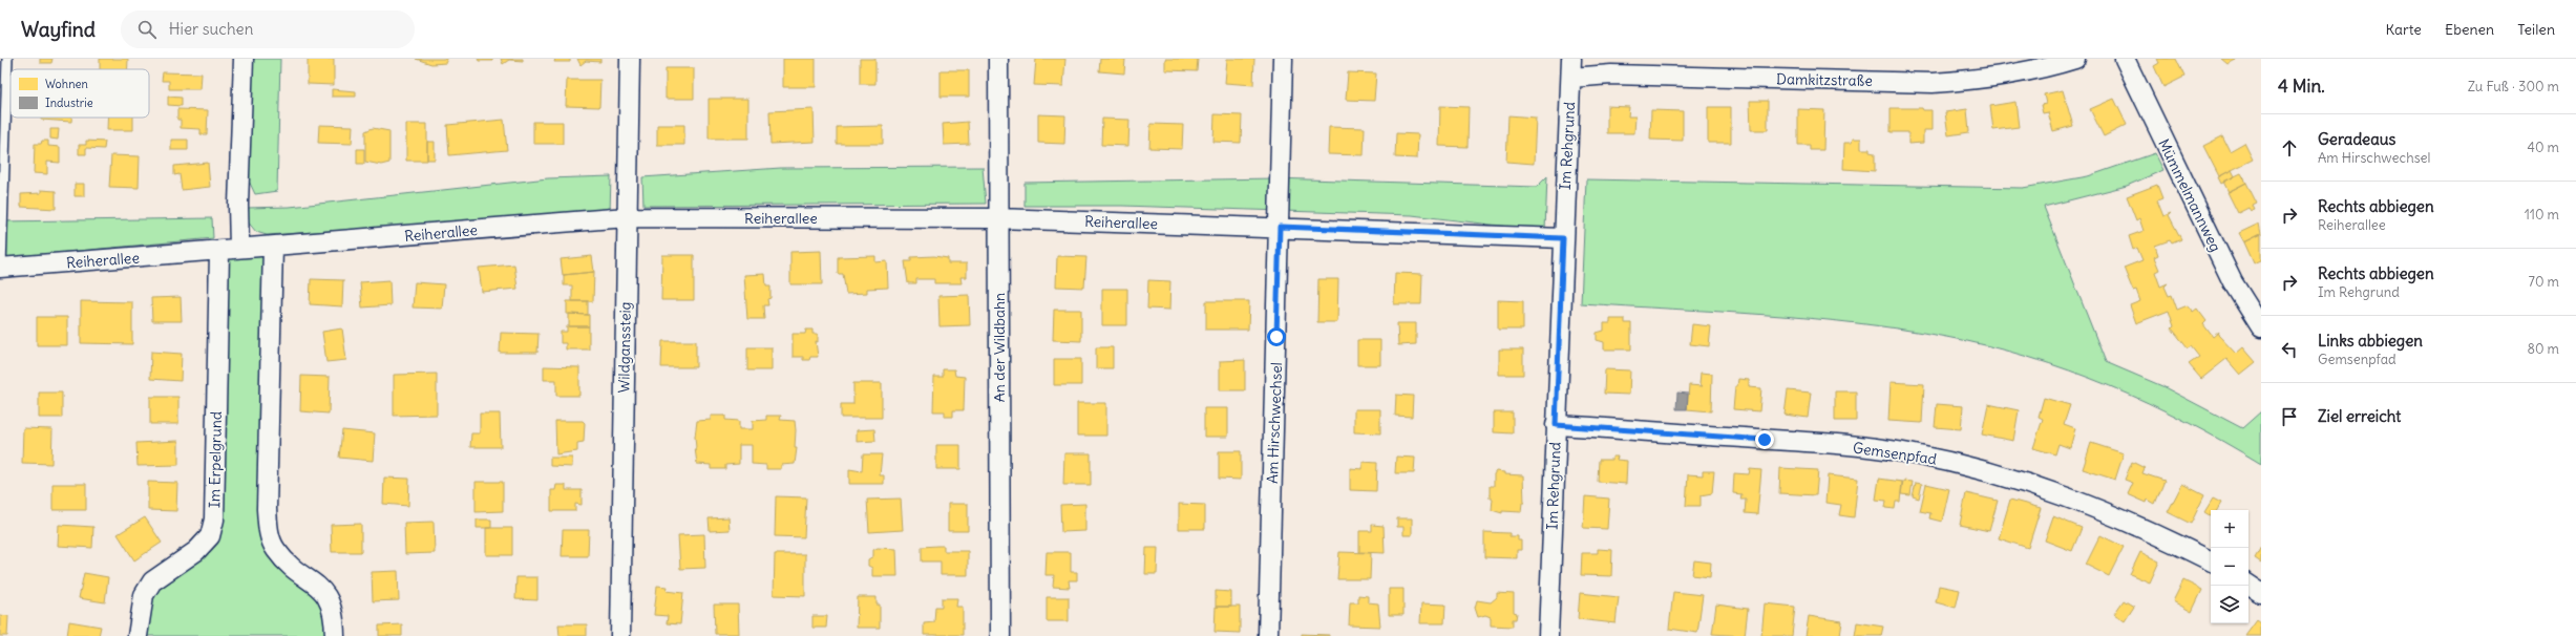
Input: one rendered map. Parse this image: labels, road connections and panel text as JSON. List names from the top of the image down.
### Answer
{
  "streets": {
    "street": [
      "Damkitzstraße",
      "Im Rehgrund",
      "Mümmelmannweg",
      "Reiherallee",
      "Wildganssteig",
      "An der Wildbahn",
      "Am Hirschwechsel",
      "Gemsenpfad",
      "Im Erpelgrund"
    ]
  },
  "crossings": [
    ["Damkitzstraße", "Im Rehgrund"],
    ["Im Rehgrund", "Reiherallee"],
    ["Im Rehgrund", "Gemsenpfad"],
    ["Reiherallee", "Wildganssteig"],
    ["Reiherallee", "An der Wildbahn"],
    ["Reiherallee", "Am Hirschwechsel"],
    ["Reiherallee", "Im Erpelgrund"]
  ],
  "legend": ["Wohnen", "Industrie"],
  "page": {
    "header": "Wayfind",
    "search": "Hier suchen",
    "nav": ["Karte", "Ebenen", "Teilen"],
    "heading": ["4 Min.", "Zu Fuß · 300 m"],
    "list": [
      ["Geradeaus", "Am Hirschwechsel", "40 m"],
      ["Rechts abbiegen", "Reiherallee", "110 m"],
      ["Rechts abbiegen", "Im Rehgrund", "70 m"],
      ["Links abbiegen", "Gemsenpfad", "80 m"],
      "Ziel erreicht"
    ],
    "map_buttons": ["+", "−"]
  }
}
